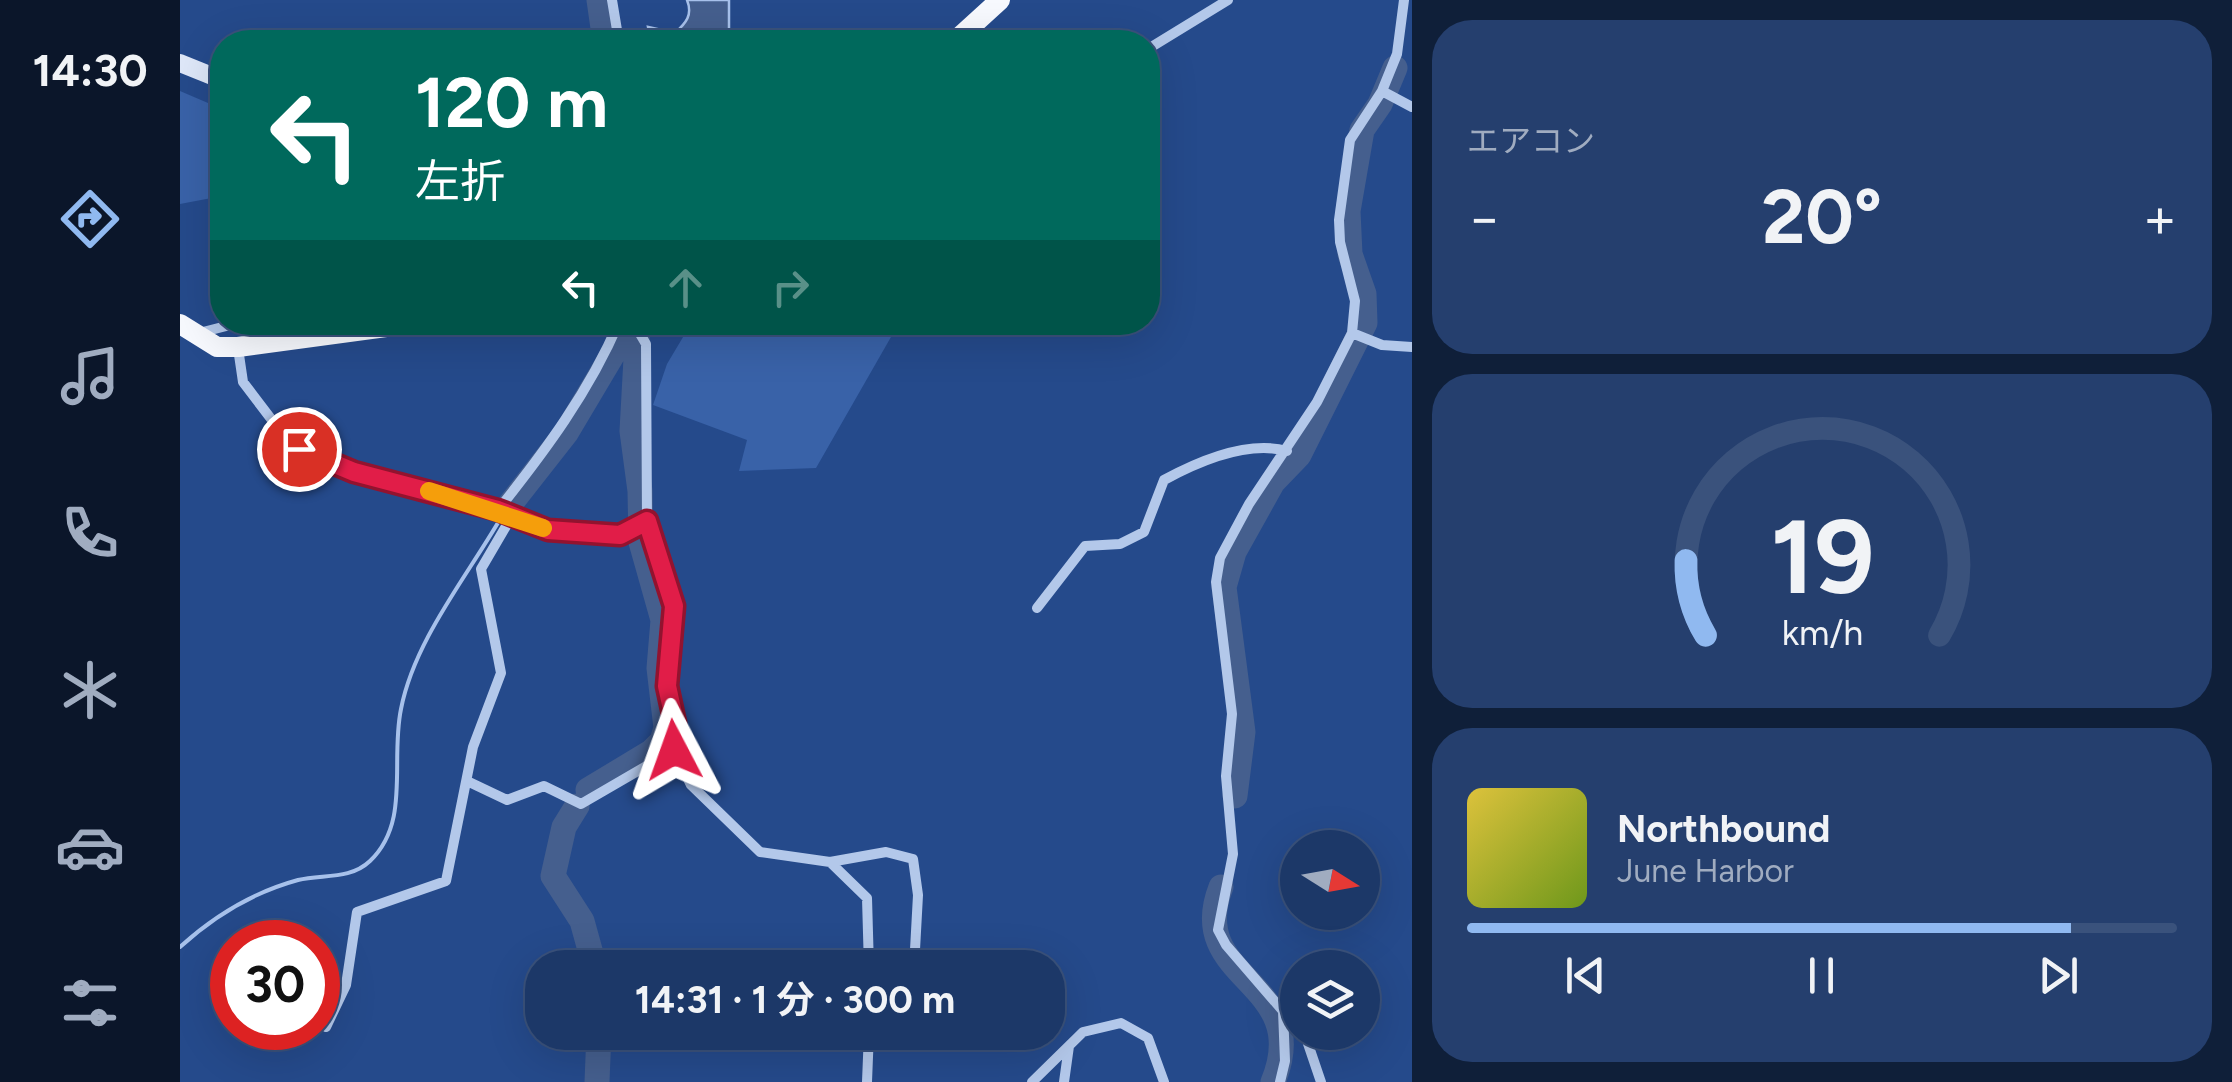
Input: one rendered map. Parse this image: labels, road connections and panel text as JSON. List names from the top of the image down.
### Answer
{
  "north": "right",
  "page": {
    "tabs": "14:30",
    "tile": "エアコン",
    "turn": ["120 m", "左折"],
    "heat": ["−", "20°", "+"],
    "song": ["Northbound", "June Harbor"],
    "limit": "30",
    "trip": "14:31 · 1 分 · 300 m",
    "gauge": ["19", "km/h"]
  }
}
